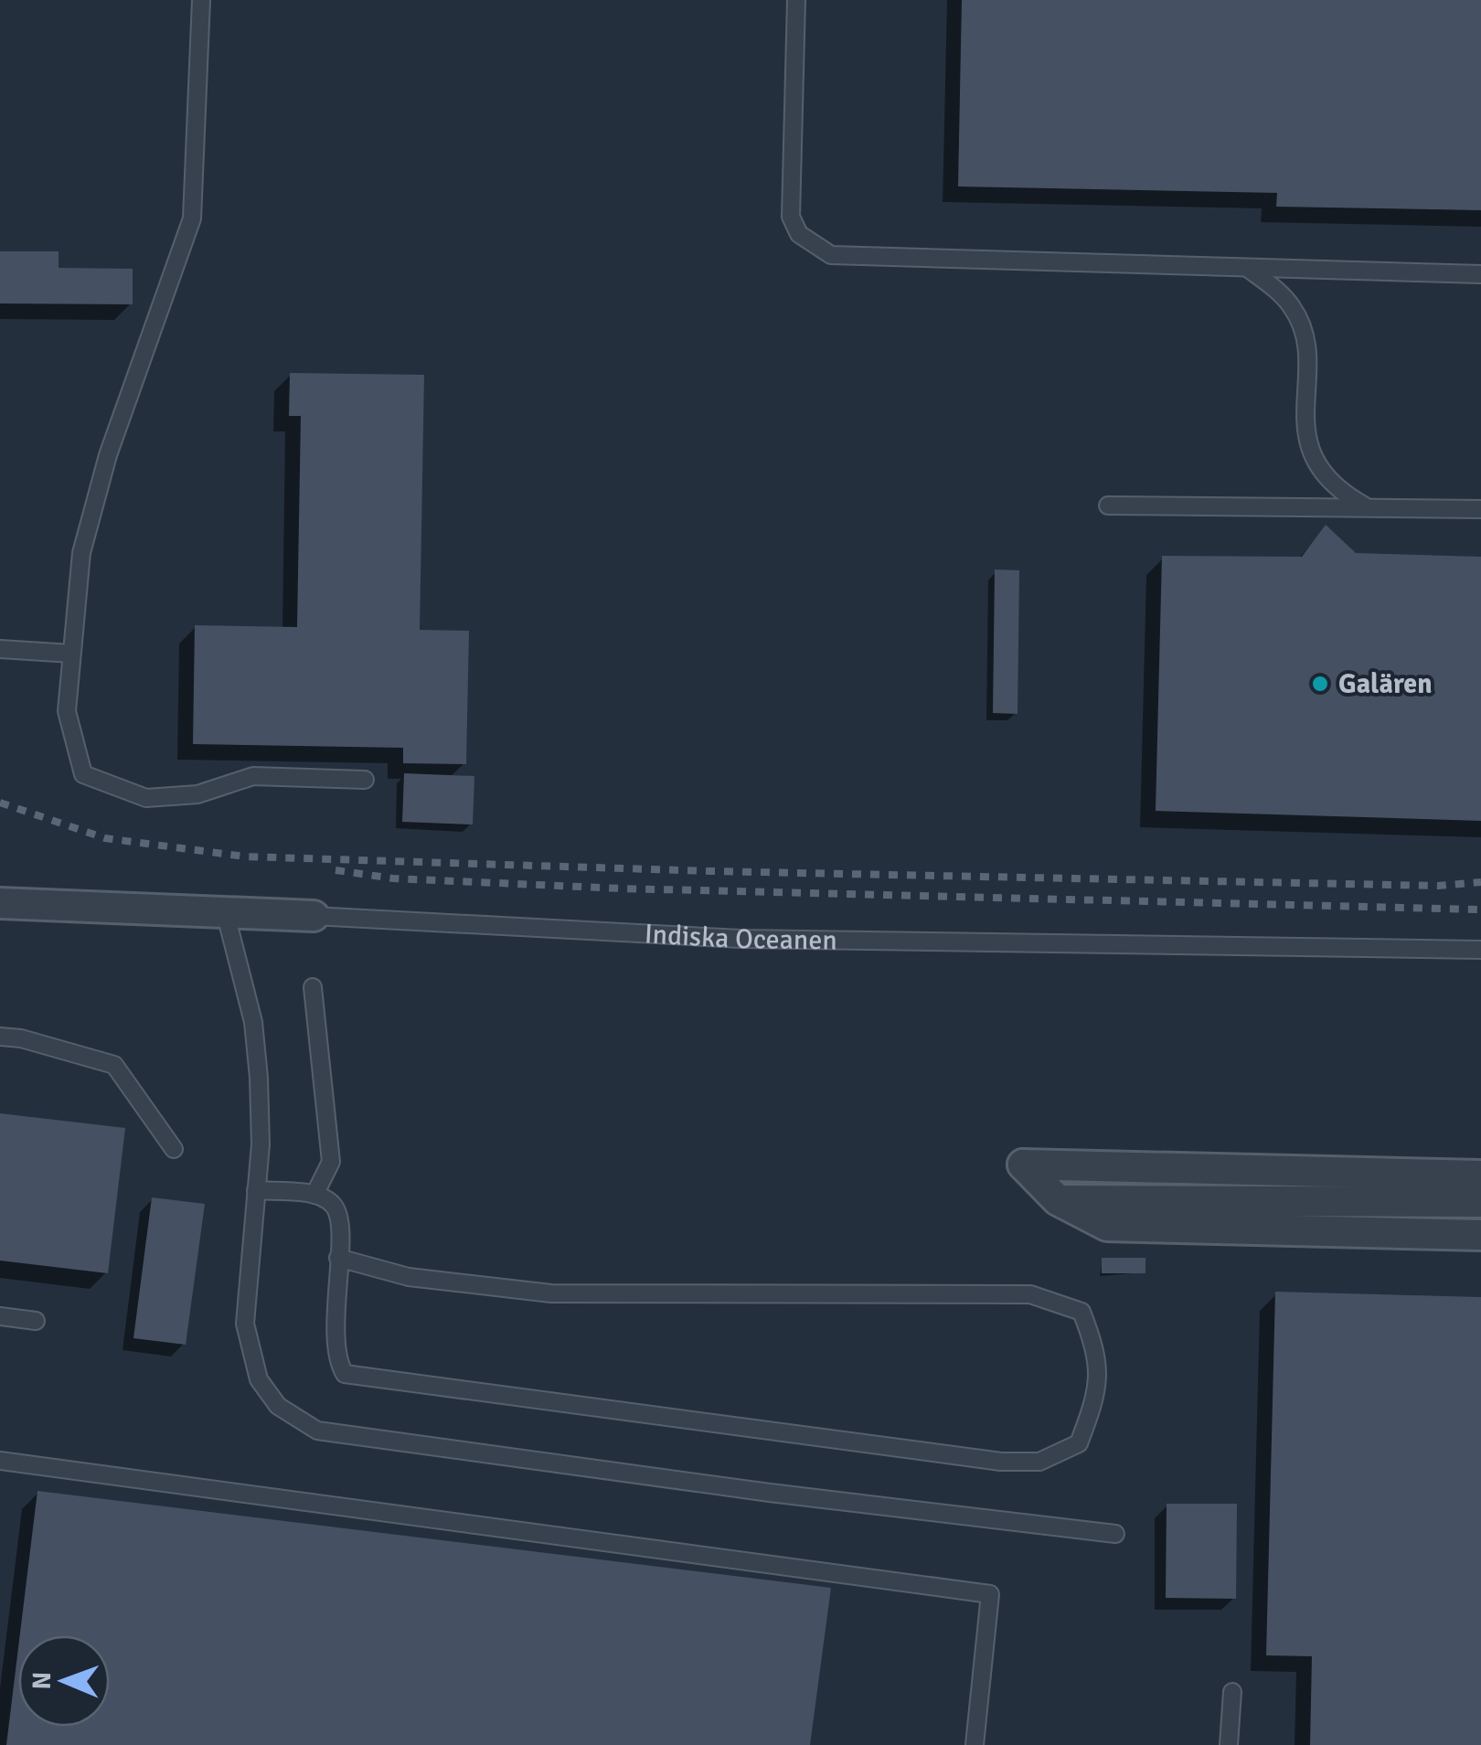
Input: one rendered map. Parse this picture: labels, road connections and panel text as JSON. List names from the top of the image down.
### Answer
{
  "streets": {
    "street": ["Indiska Oceanen"]
  },
  "places": ["Galären"],
  "north": "left"
}
